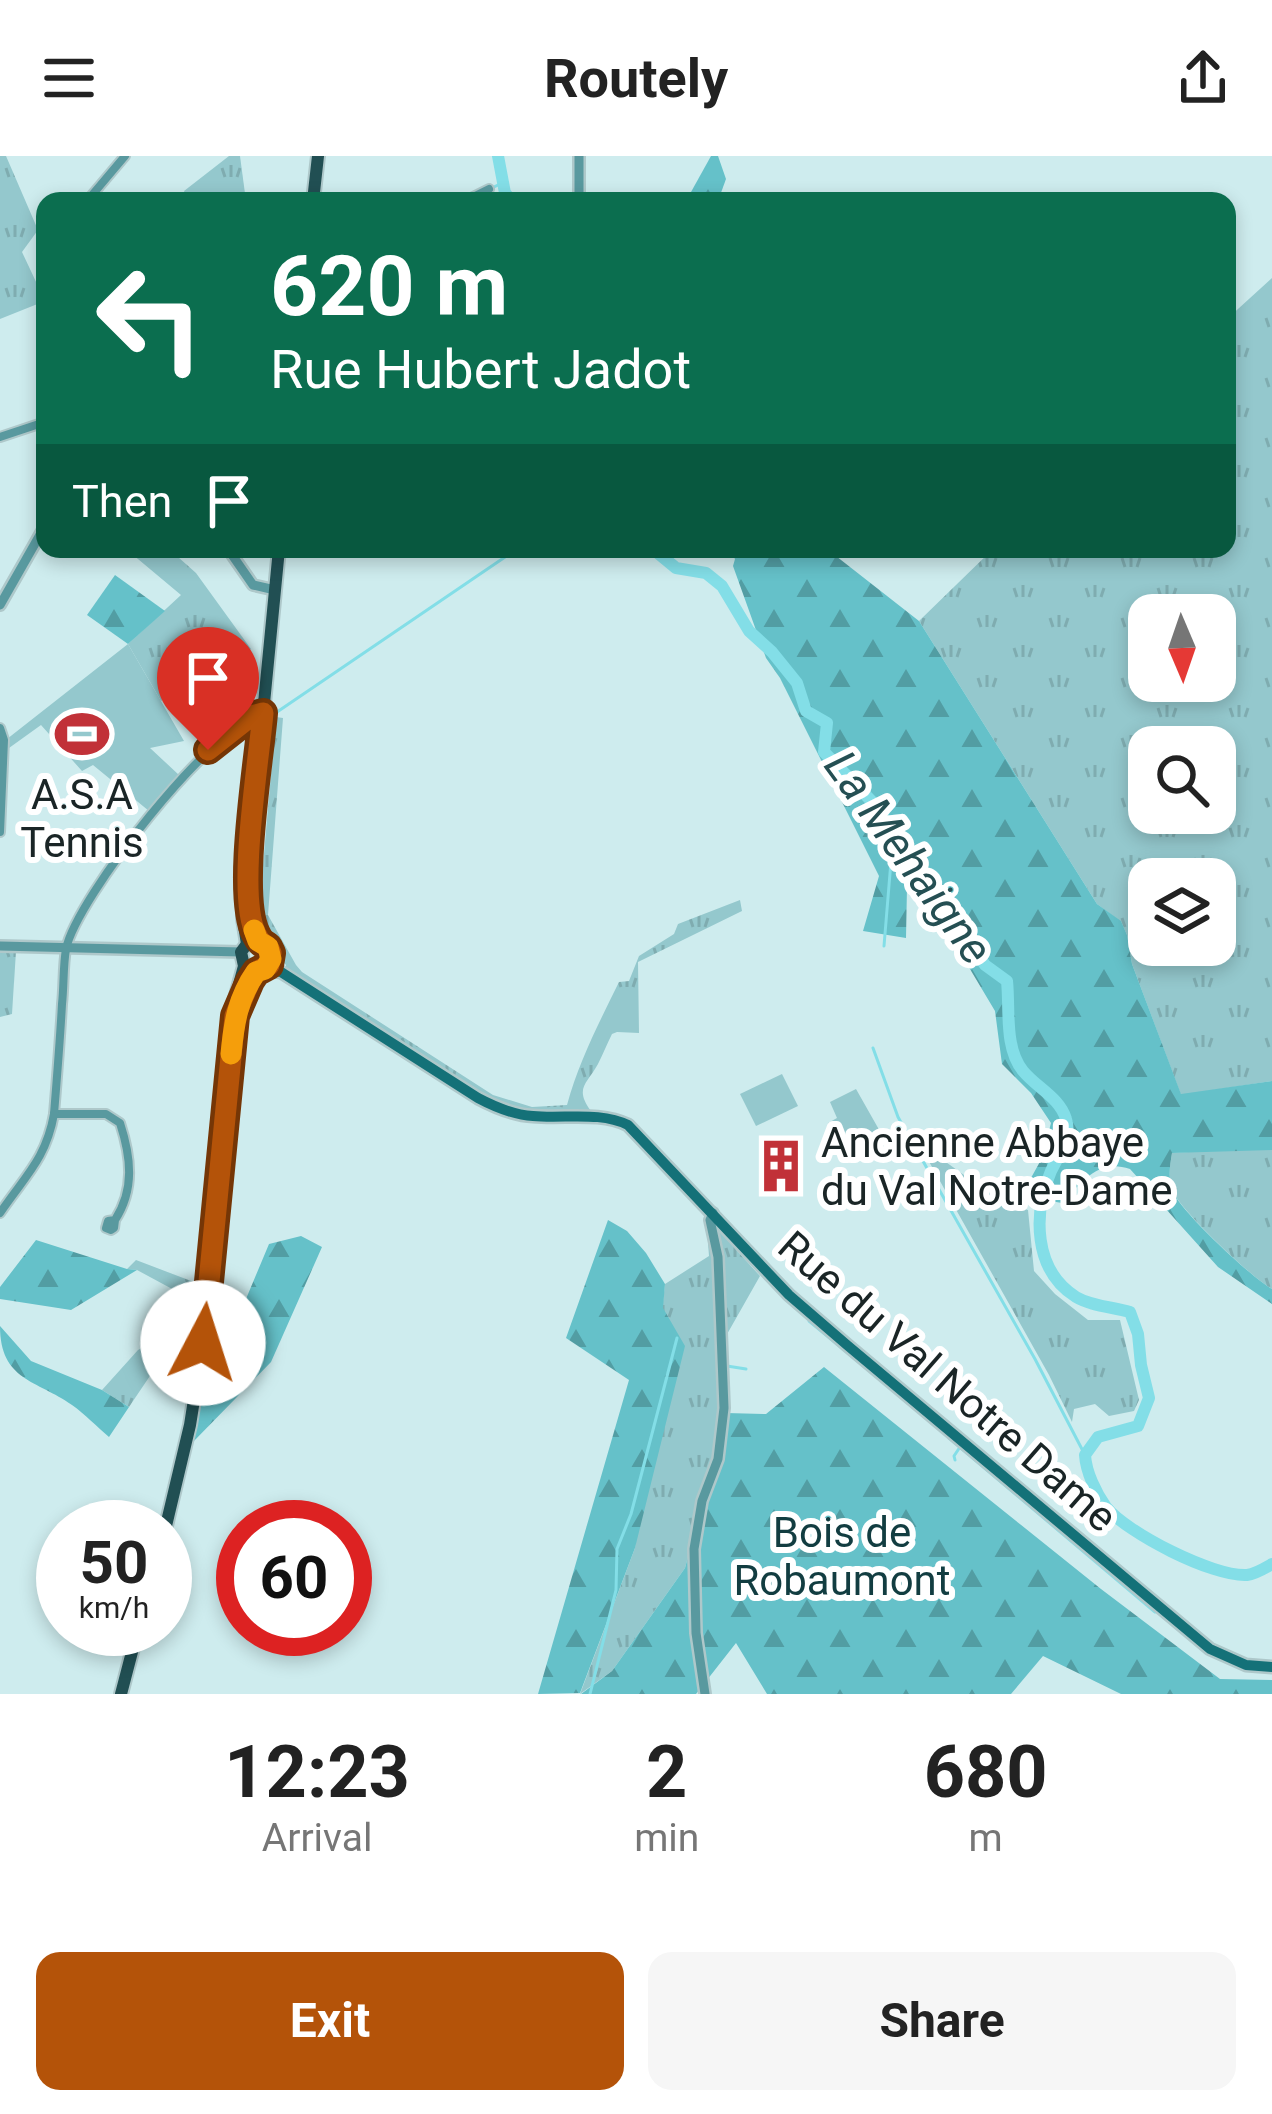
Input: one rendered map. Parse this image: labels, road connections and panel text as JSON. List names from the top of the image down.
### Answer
{
  "streets": {
    "main road": ["Rue du Val Notre Dame"]
  },
  "water": ["La Mehaigne"],
  "parks": ["Bois de Robaumont"],
  "places": {
    "sports": ["A.S.A Tennis"],
    "building": ["Ancienne Abbaye du Val Notre-Dame"]
  },
  "north": "bottom",
  "page": {
    "header": "Routely",
    "turn": ["620 m", "Rue Hubert Jadot"],
    "then": "Then",
    "speed": "50 km/h",
    "limit": "60",
    "eta": [
      "12:23",
      "Arrival",
      "2",
      "min",
      "680",
      "m"
    ],
    "buttons": ["Exit", "Share"]
  }
}
